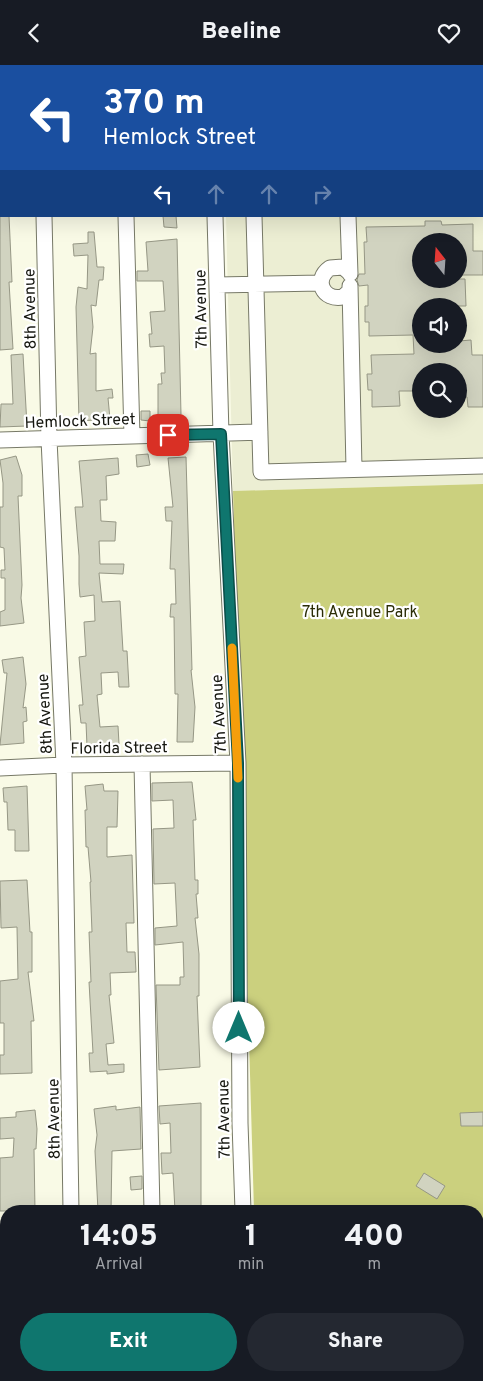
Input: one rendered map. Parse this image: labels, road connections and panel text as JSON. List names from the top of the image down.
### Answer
{
  "streets": {
    "street": [
      "8th Avenue",
      "7th Avenue",
      "Hemlock Street",
      "Florida Street"
    ]
  },
  "crossings": [
    ["8th Avenue", "Hemlock Street"],
    ["8th Avenue", "Florida Street"],
    ["7th Avenue", "Hemlock Street"],
    ["7th Avenue", "Florida Street"]
  ],
  "parks": ["7th Avenue Park"],
  "north": "top",
  "page": {
    "header": "Beeline",
    "turn": ["370 m", "Hemlock Street"],
    "eta": [
      "14:05",
      "Arrival",
      "1",
      "min",
      "400",
      "m"
    ],
    "buttons": ["Exit", "Share"]
  }
}
